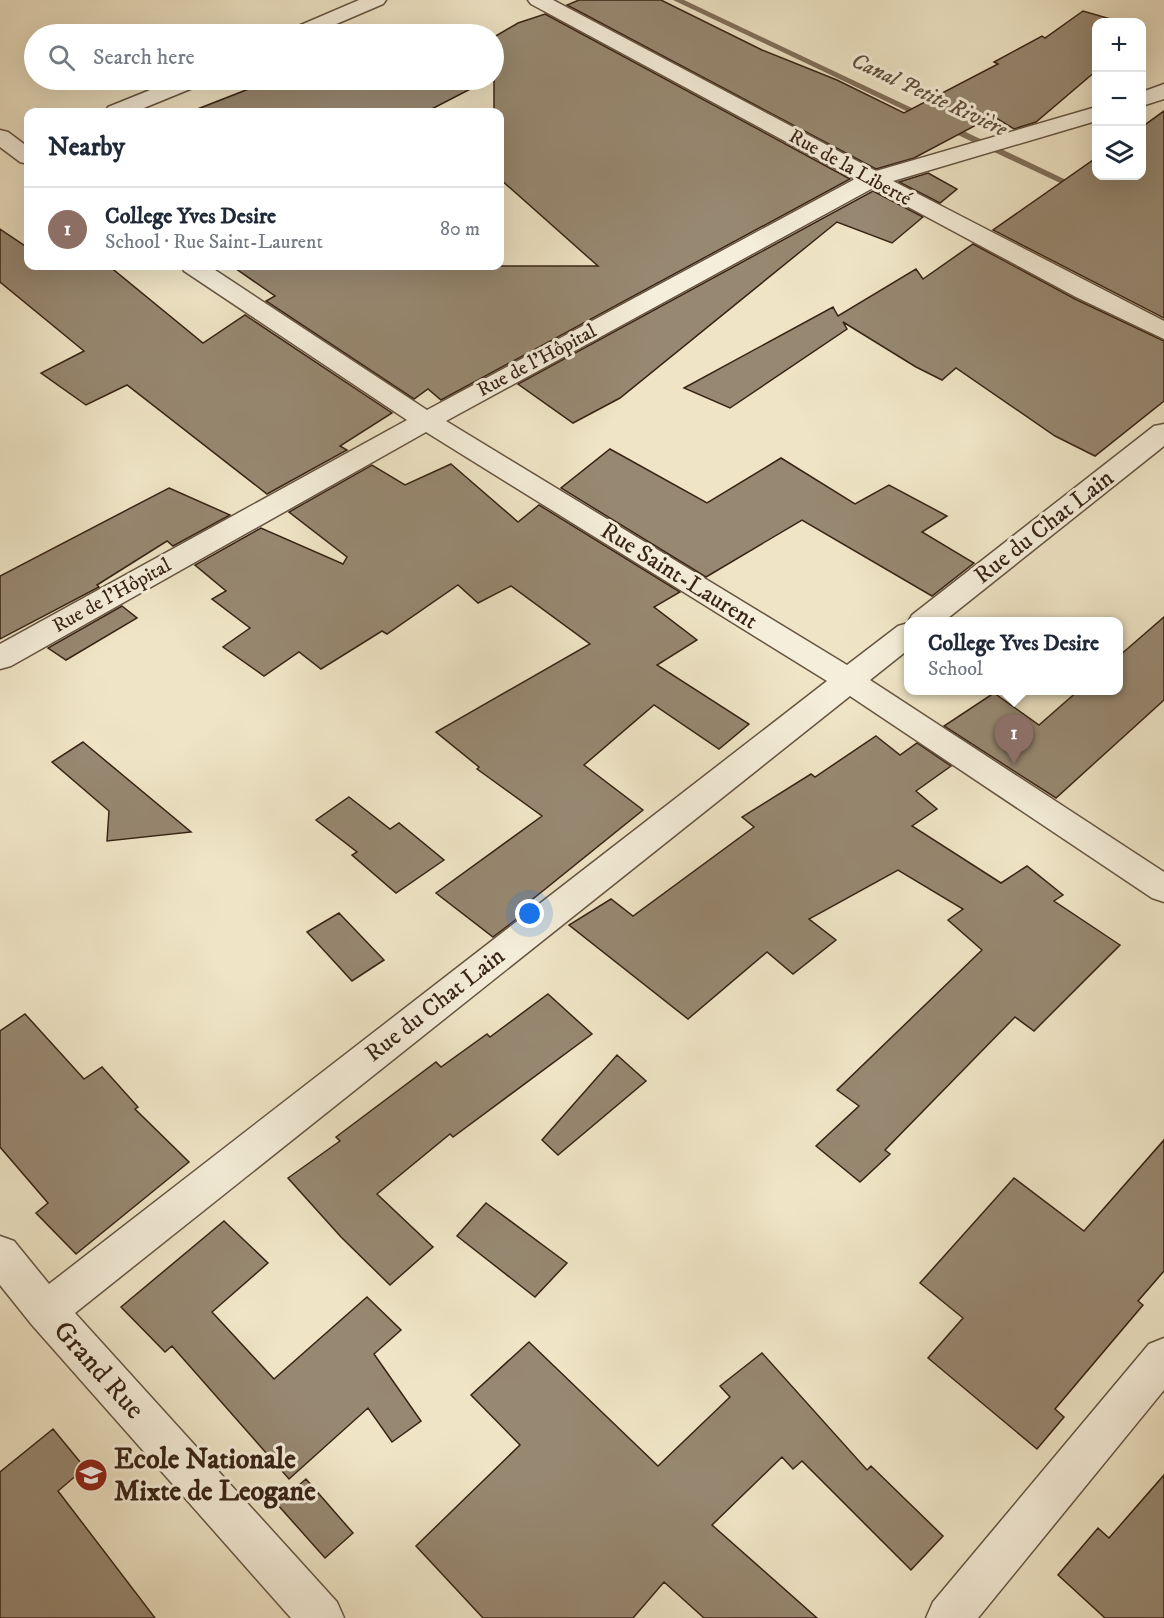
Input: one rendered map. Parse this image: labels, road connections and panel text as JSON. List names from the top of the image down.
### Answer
{
  "streets": {
    "street": [
      "Rue de la Liberté",
      "Rue de l'Hôpital",
      "Rue du Chat Lain",
      "Rue Saint-Laurent",
      "Grand Rue"
    ]
  },
  "crossings": [
    ["Rue de la Liberté", "Rue de l'Hôpital"],
    ["Rue de l'Hôpital", "Rue Saint-Laurent"],
    ["Rue du Chat Lain", "Rue Saint-Laurent"],
    ["Rue du Chat Lain", "Grand Rue"]
  ],
  "water": ["Canal Petite Rivière"],
  "places": {
    "school or university": ["Ecole Nationale Mixte de Leogane"]
  },
  "page": {
    "map_buttons": ["+", "−"],
    "search": "Search here",
    "heading": "Nearby",
    "list": [
      {
        "mark": "1",
        "name": "College Yves Desire",
        "note": "School · Rue Saint-Laurent",
        "value": "80 m"
      }
    ],
    "popup": ["College Yves Desire", "School"],
    "pins": "1"
  }
}
